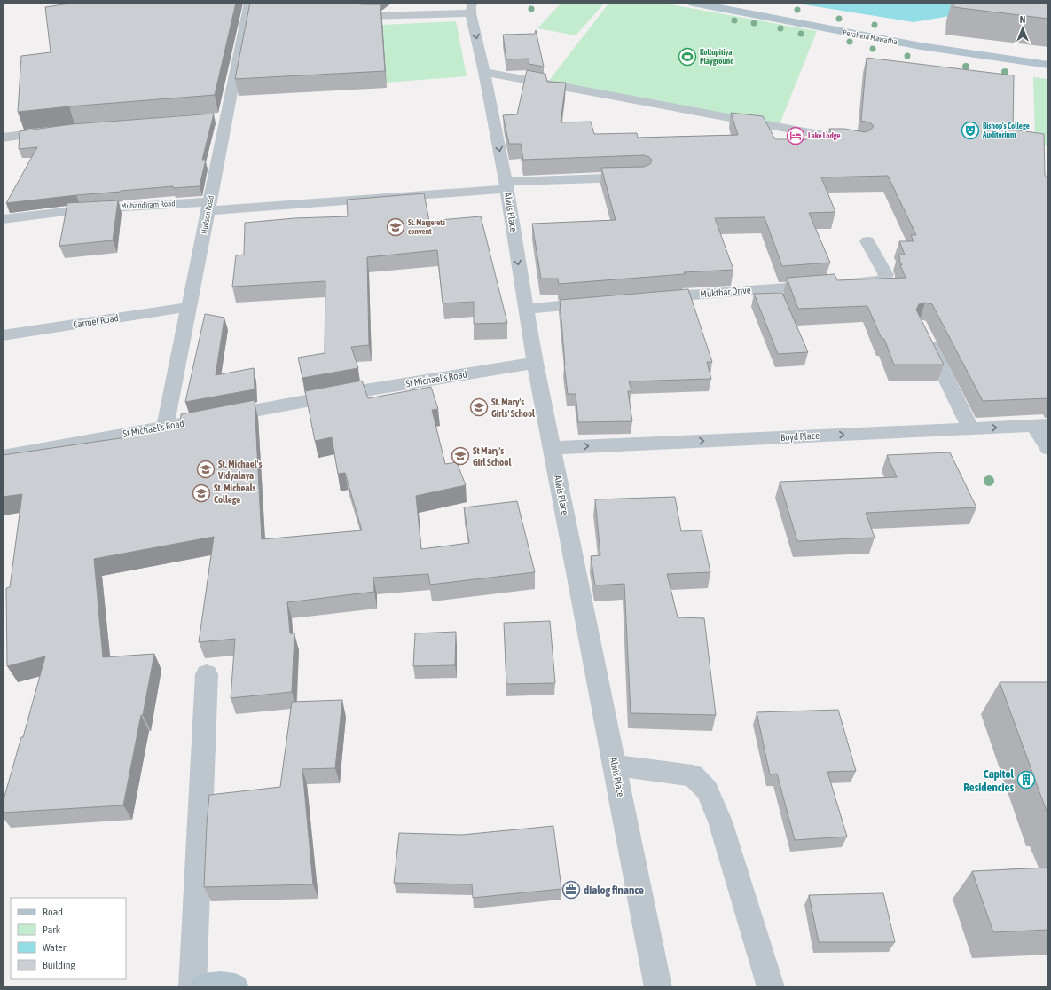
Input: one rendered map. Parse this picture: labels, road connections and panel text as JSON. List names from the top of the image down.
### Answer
{
  "streets": {
    "main road": ["Perahera Mawatha"],
    "street": [
      "Muhandiram Road",
      "Alwis Place",
      "Hudson Road",
      "Mukthar Drive",
      "Carmel Road",
      "St Michael's Road",
      "Boyd Place"
    ]
  },
  "crossings": [
    ["Muhandiram Road", "Alwis Place"],
    ["Muhandiram Road", "Hudson Road"],
    ["Alwis Place", "St Michael's Road"],
    ["Alwis Place", "Boyd Place"],
    ["Hudson Road", "Carmel Road"],
    ["Hudson Road", "St Michael's Road"]
  ],
  "one_way": ["Boyd Place"],
  "places": {
    "sports": ["Kollupitiya Playground"],
    "theatre": ["Bishop's College Auditorium"],
    "hotel": ["Lake Lodge"],
    "school or university": [
      "St. Margerets convent",
      "St. Mary's Girls' School",
      "St Mary's Girl School",
      "St. Michael's Vidyalaya",
      "St. Micheals College"
    ],
    "building": ["Capitol Residencies"],
    "office": ["dialog finance"]
  },
  "legend": [
    "Road",
    "Park",
    "Water",
    "Building"
  ],
  "north": "top"
}
